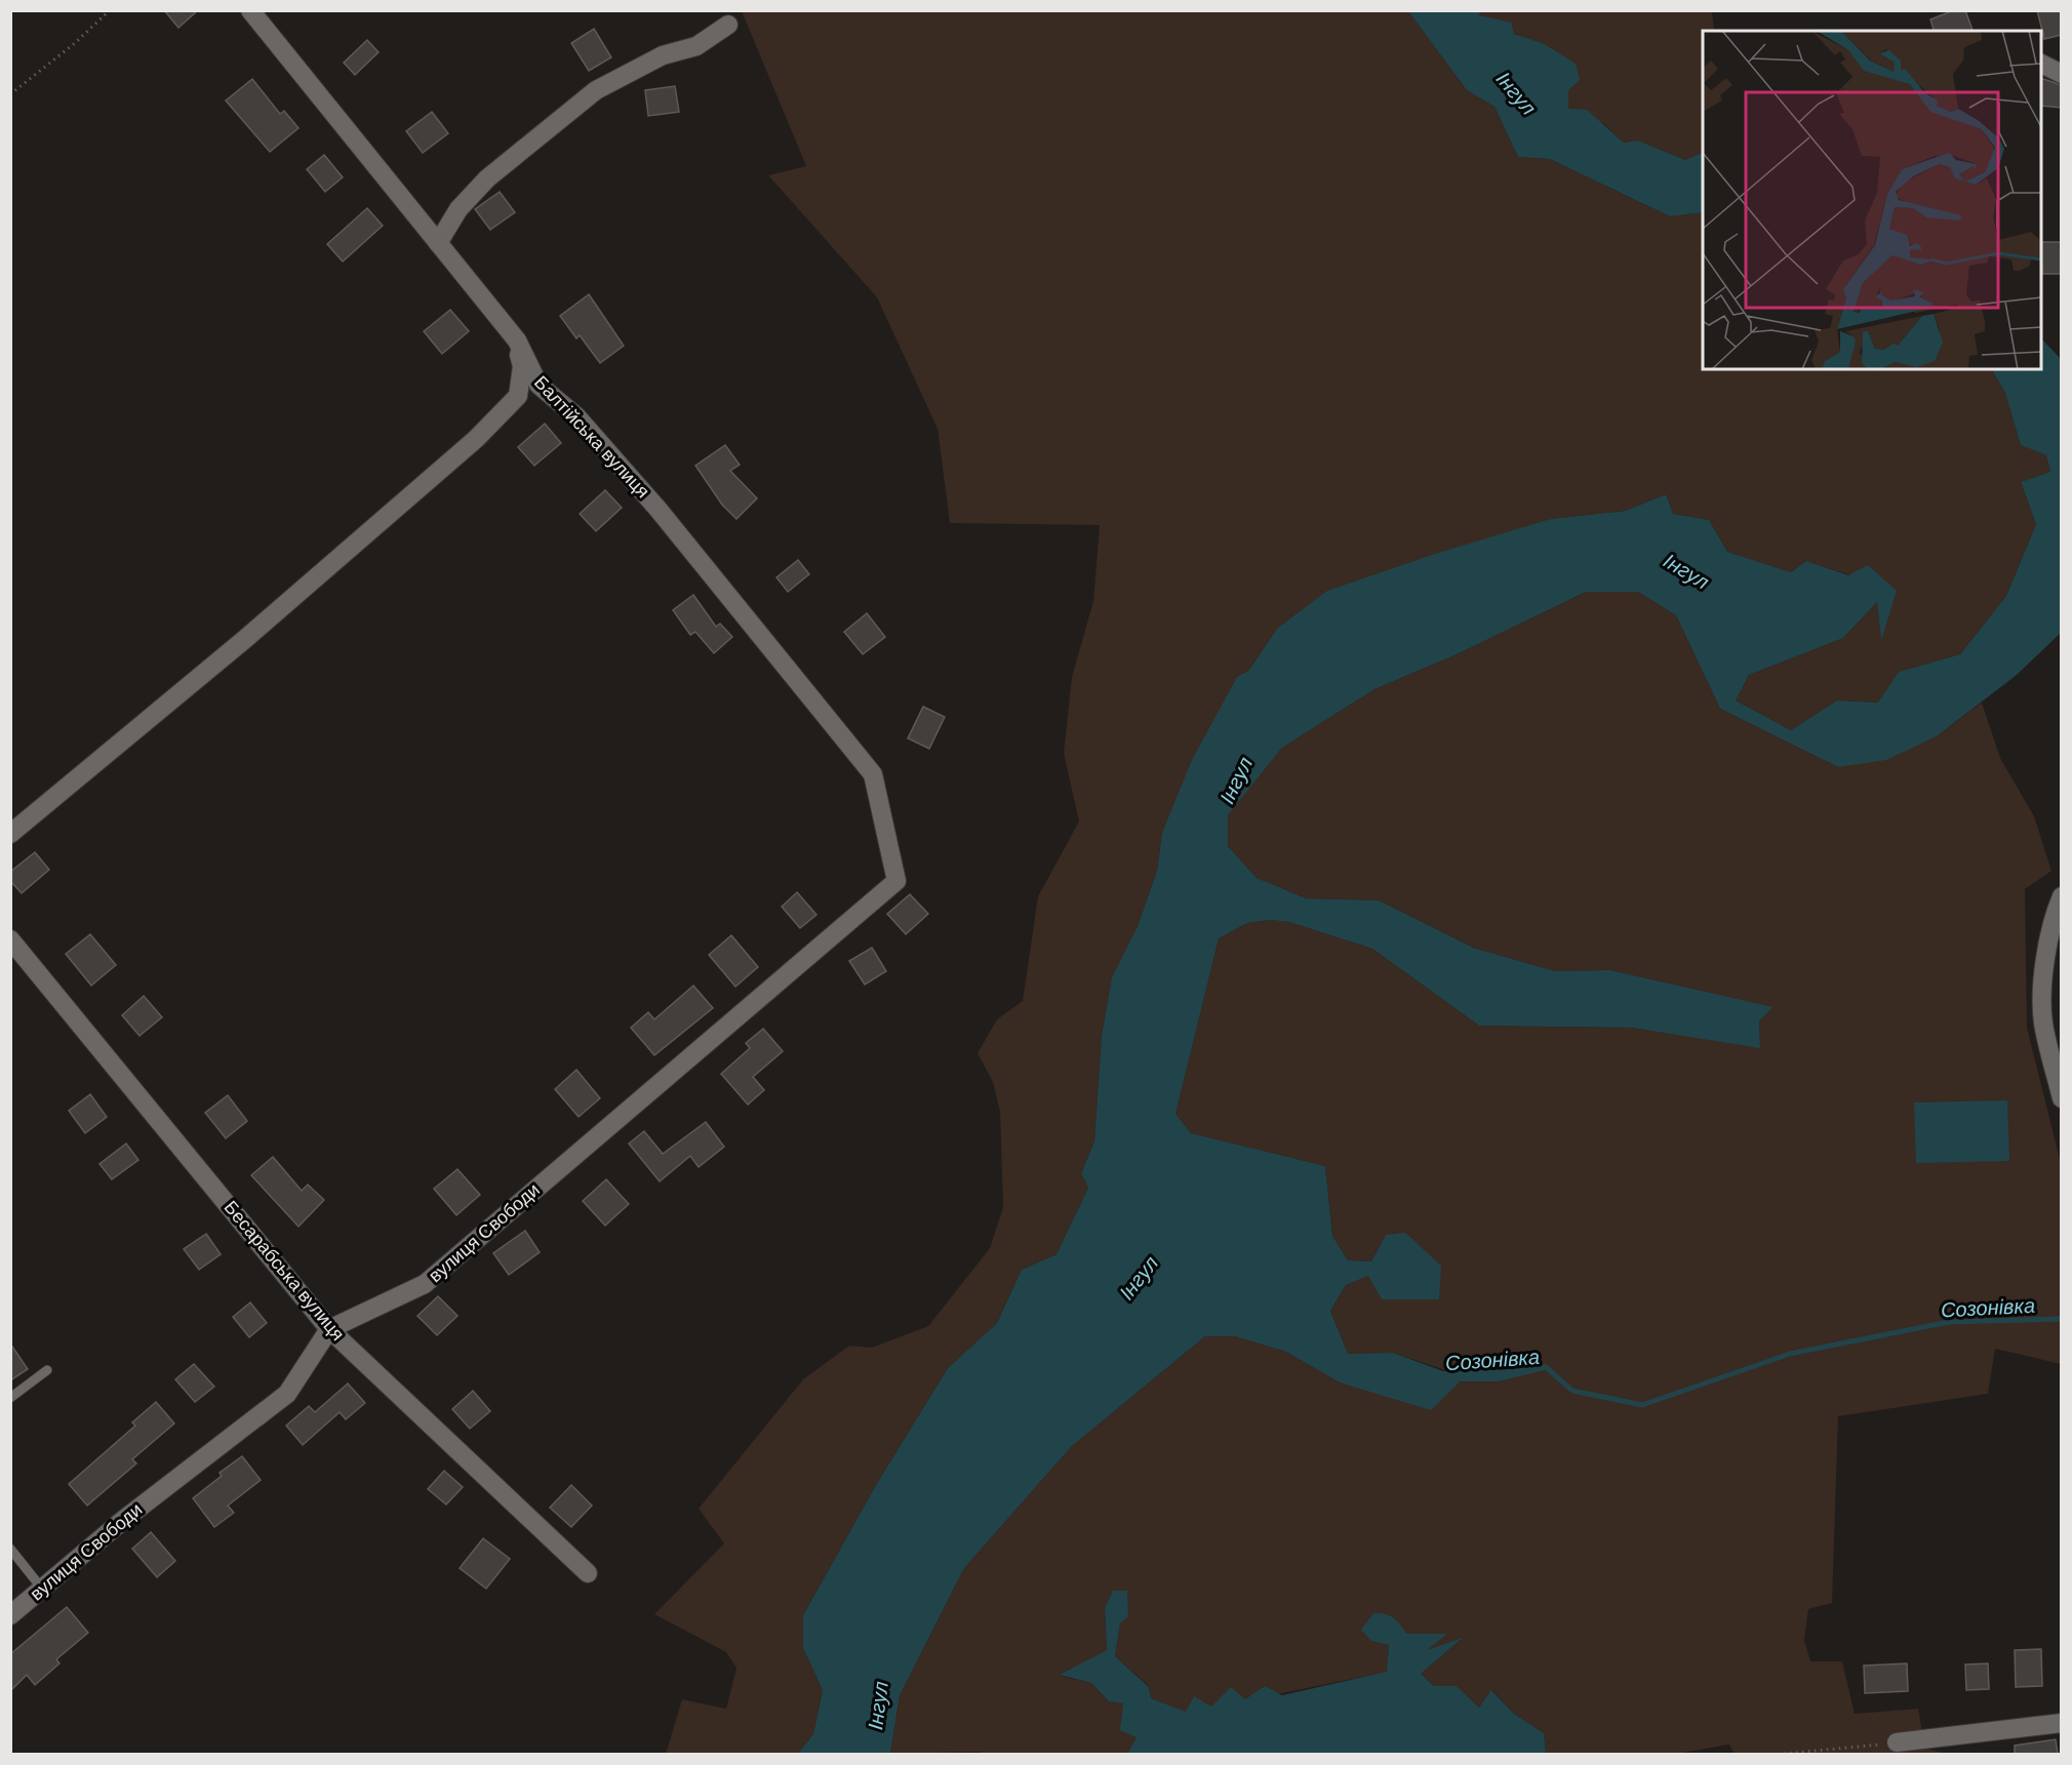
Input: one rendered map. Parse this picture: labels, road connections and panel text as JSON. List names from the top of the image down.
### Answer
{
  "streets": {
    "street": ["Балтійська вулиця", "вулиця Свободи", "Бесарабська вулиця"]
  },
  "crossings": [
    ["Балтійська вулиця", "вулиця Свободи"],
    ["вулиця Свободи", "Бесарабська вулиця"]
  ],
  "water": ["Інгул", "Созонівка"]
}
